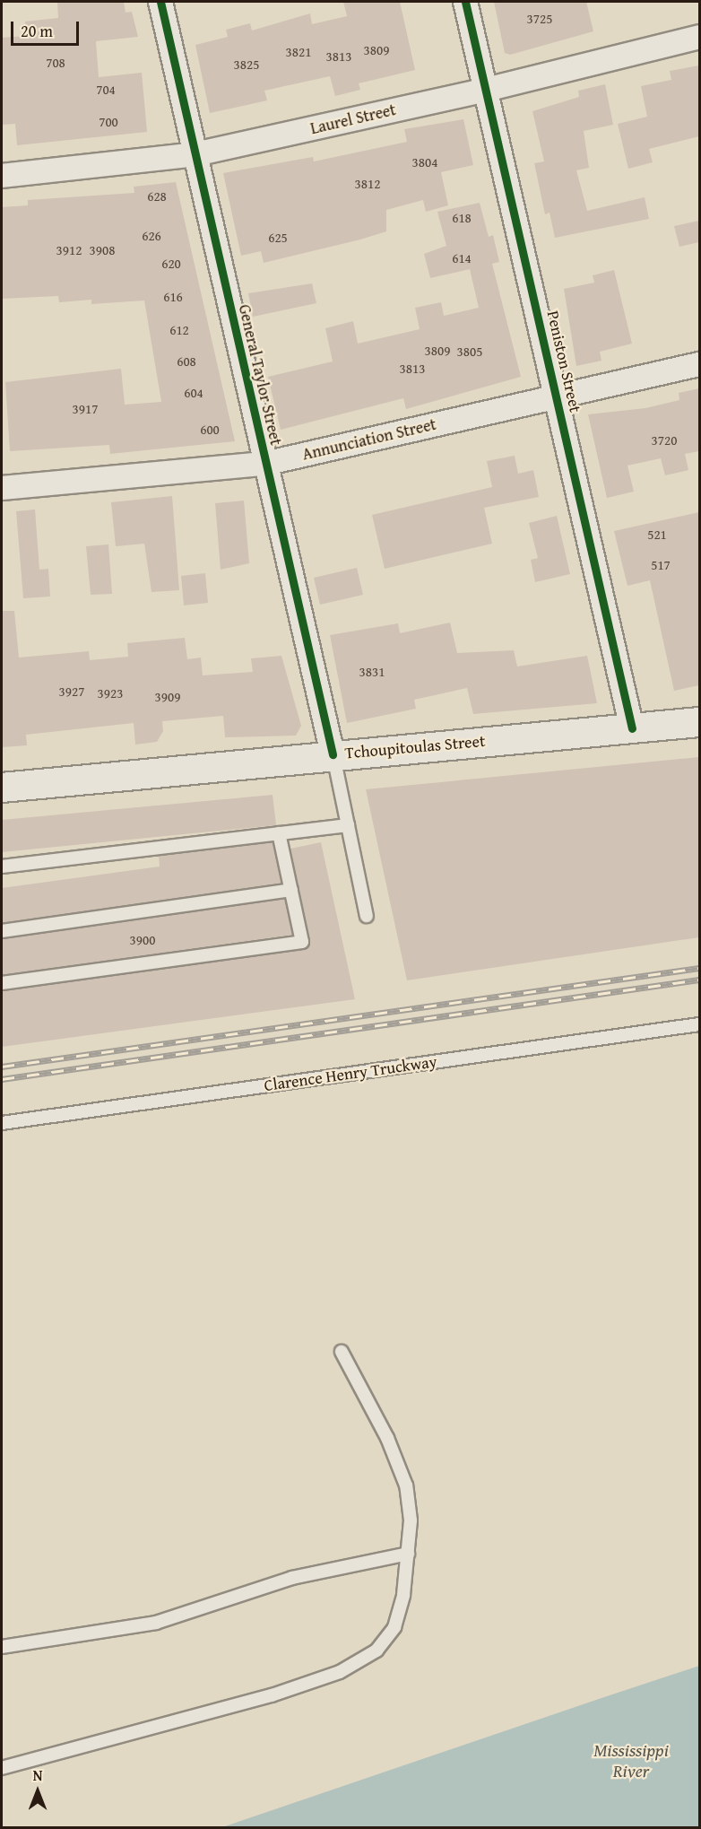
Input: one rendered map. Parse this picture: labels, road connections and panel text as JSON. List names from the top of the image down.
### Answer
{
  "streets": {
    "street": [
      "Laurel Street",
      "Peniston Street",
      "General Taylor Street",
      "Annunciation Street",
      "Tchoupitoulas Street"
    ],
    "lane": ["Clarence Henry Truckway"]
  },
  "crossings": [
    ["Laurel Street", "Peniston Street"],
    ["Laurel Street", "General Taylor Street"],
    ["Peniston Street", "Annunciation Street"],
    ["Peniston Street", "Tchoupitoulas Street"],
    ["General Taylor Street", "Annunciation Street"],
    ["General Taylor Street", "Tchoupitoulas Street"]
  ],
  "water": ["Mississippi River"],
  "house_numbers": [
    "3725",
    "3809",
    "3821",
    "3813",
    "708",
    "3825",
    "704",
    "700",
    "3804",
    "3812",
    "628",
    "618",
    "626",
    "625",
    "3912",
    "3908",
    "614",
    "620",
    "616",
    "612",
    "3809",
    "3805",
    "608",
    "3813",
    "604",
    "3917",
    "600",
    "3720",
    "521",
    "517",
    "3831",
    "3927",
    "3923",
    "3909",
    "3900"
  ],
  "scale_bar": "20 m",
  "north": "top"
}
